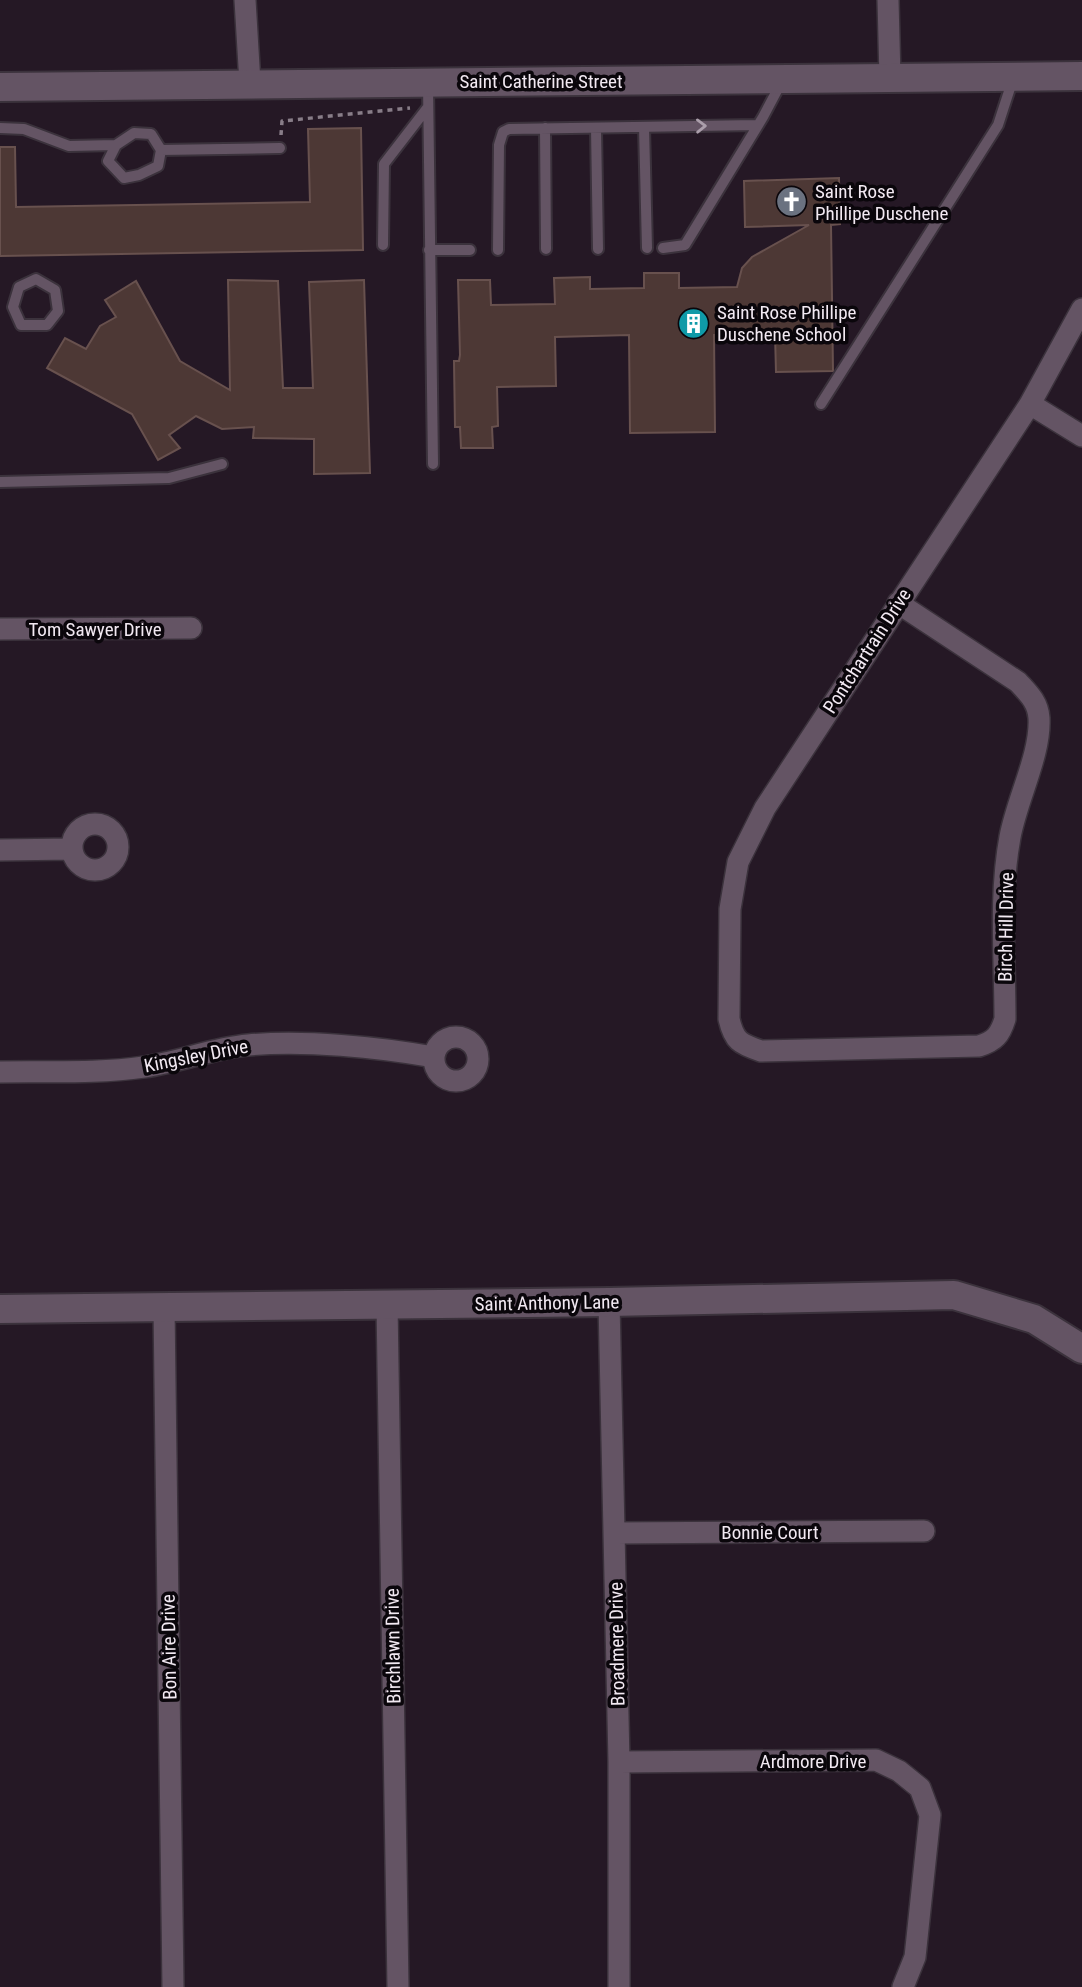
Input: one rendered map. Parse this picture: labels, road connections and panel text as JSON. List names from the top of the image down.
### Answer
{
  "streets": {
    "street": [
      "Saint Catherine Street",
      "Tom Sawyer Drive",
      "Pontchartrain Drive",
      "Birch Hill Drive",
      "Kingsley Drive",
      "Saint Anthony Lane",
      "Bonnie Court",
      "Broadmere Drive",
      "Birchlawn Drive",
      "Bon Aire Drive",
      "Ardmore Drive"
    ]
  },
  "crossings": [
    ["Pontchartrain Drive", "Birch Hill Drive"],
    ["Saint Anthony Lane", "Broadmere Drive"],
    ["Saint Anthony Lane", "Birchlawn Drive"],
    ["Saint Anthony Lane", "Bon Aire Drive"],
    ["Bonnie Court", "Broadmere Drive"],
    ["Broadmere Drive", "Ardmore Drive"]
  ],
  "places": {
    "church": ["Saint Rose Phillipe Duschene"],
    "building": ["Saint Rose Phillipe Duschene School"]
  }
}
